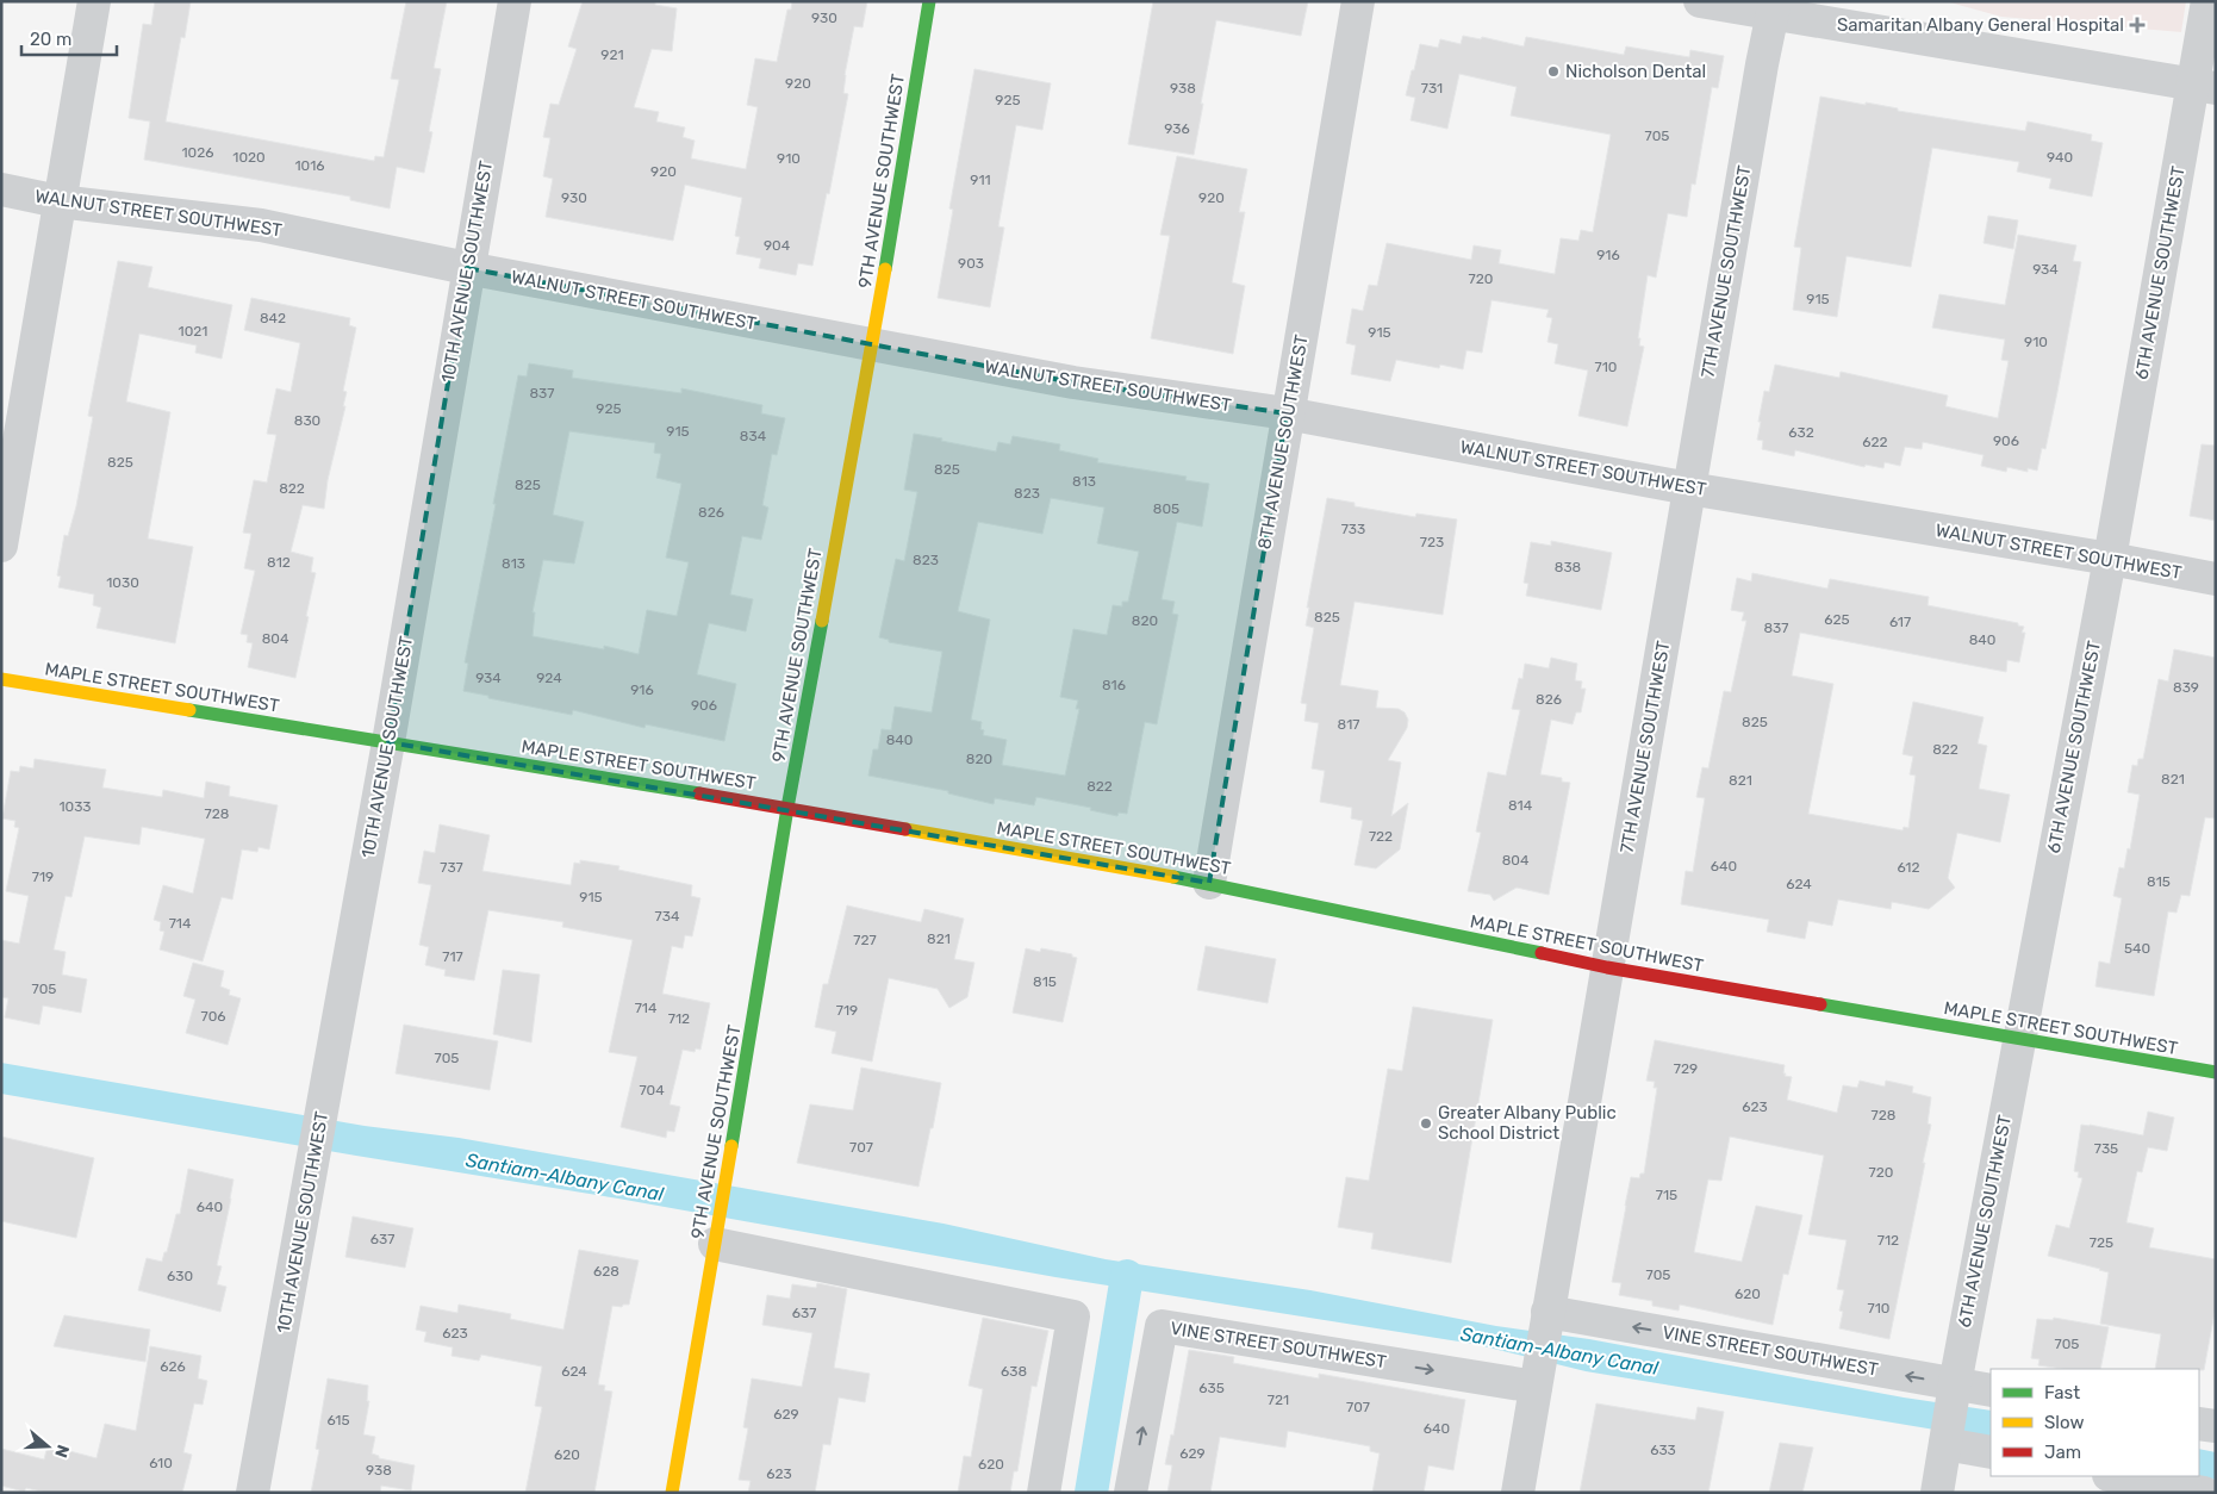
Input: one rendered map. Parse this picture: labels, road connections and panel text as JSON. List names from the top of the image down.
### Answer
{
  "streets": {
    "street": [
      "9TH AVENUE SOUTHWEST",
      "WALNUT STREET SOUTHWEST",
      "10TH AVENUE SOUTHWEST",
      "7TH AVENUE SOUTHWEST",
      "6TH AVENUE SOUTHWEST",
      "8TH AVENUE SOUTHWEST",
      "MAPLE STREET SOUTHWEST",
      "VINE STREET SOUTHWEST"
    ]
  },
  "crossings": [
    ["9TH AVENUE SOUTHWEST", "WALNUT STREET SOUTHWEST"],
    ["9TH AVENUE SOUTHWEST", "MAPLE STREET SOUTHWEST"],
    ["WALNUT STREET SOUTHWEST", "10TH AVENUE SOUTHWEST"],
    ["WALNUT STREET SOUTHWEST", "7TH AVENUE SOUTHWEST"],
    ["WALNUT STREET SOUTHWEST", "6TH AVENUE SOUTHWEST"],
    ["WALNUT STREET SOUTHWEST", "8TH AVENUE SOUTHWEST"],
    ["10TH AVENUE SOUTHWEST", "MAPLE STREET SOUTHWEST"],
    ["7TH AVENUE SOUTHWEST", "MAPLE STREET SOUTHWEST"],
    ["7TH AVENUE SOUTHWEST", "VINE STREET SOUTHWEST"],
    ["6TH AVENUE SOUTHWEST", "MAPLE STREET SOUTHWEST"],
    ["6TH AVENUE SOUTHWEST", "VINE STREET SOUTHWEST"],
    ["8TH AVENUE SOUTHWEST", "MAPLE STREET SOUTHWEST"]
  ],
  "water": ["Santiam-Albany Canal"],
  "places": {
    "health": ["Samaritan Albany General Hospital"],
    "other": ["Nicholson Dental", "Greater Albany Public School District"]
  },
  "house_numbers": [
    "930",
    "921",
    "920",
    "938",
    "731",
    "925",
    "936",
    "705",
    "1026",
    "1020",
    "940",
    "910",
    "1016",
    "920",
    "911",
    "930",
    "920",
    "904",
    "916",
    "903",
    "934",
    "720",
    "915",
    "842",
    "1021",
    "915",
    "910",
    "710",
    "837",
    "925",
    "830",
    "915",
    "632",
    "834",
    "906",
    "622",
    "825",
    "825",
    "813",
    "825",
    "822",
    "823",
    "805",
    "826",
    "733",
    "723",
    "823",
    "812",
    "813",
    "838",
    "1030",
    "825",
    "625",
    "820",
    "617",
    "837",
    "804",
    "840",
    "934",
    "924",
    "816",
    "839",
    "916",
    "826",
    "906",
    "825",
    "817",
    "840",
    "822",
    "820",
    "821",
    "821",
    "822",
    "814",
    "1033",
    "728",
    "722",
    "804",
    "640",
    "737",
    "612",
    "719",
    "815",
    "624",
    "915",
    "734",
    "714",
    "821",
    "727",
    "540",
    "717",
    "815",
    "705",
    "714",
    "719",
    "706",
    "712",
    "705",
    "729",
    "704",
    "623",
    "728",
    "707",
    "735",
    "720",
    "715",
    "640",
    "637",
    "712",
    "725",
    "628",
    "705",
    "630",
    "620",
    "710",
    "637",
    "623",
    "705",
    "626",
    "624",
    "638",
    "635",
    "721",
    "707",
    "629",
    "615",
    "640",
    "633",
    "629",
    "620",
    "610",
    "620",
    "938",
    "623"
  ],
  "legend": ["Fast", "Slow", "Jam"],
  "scale_bar": "20 m",
  "north": "right"
}
